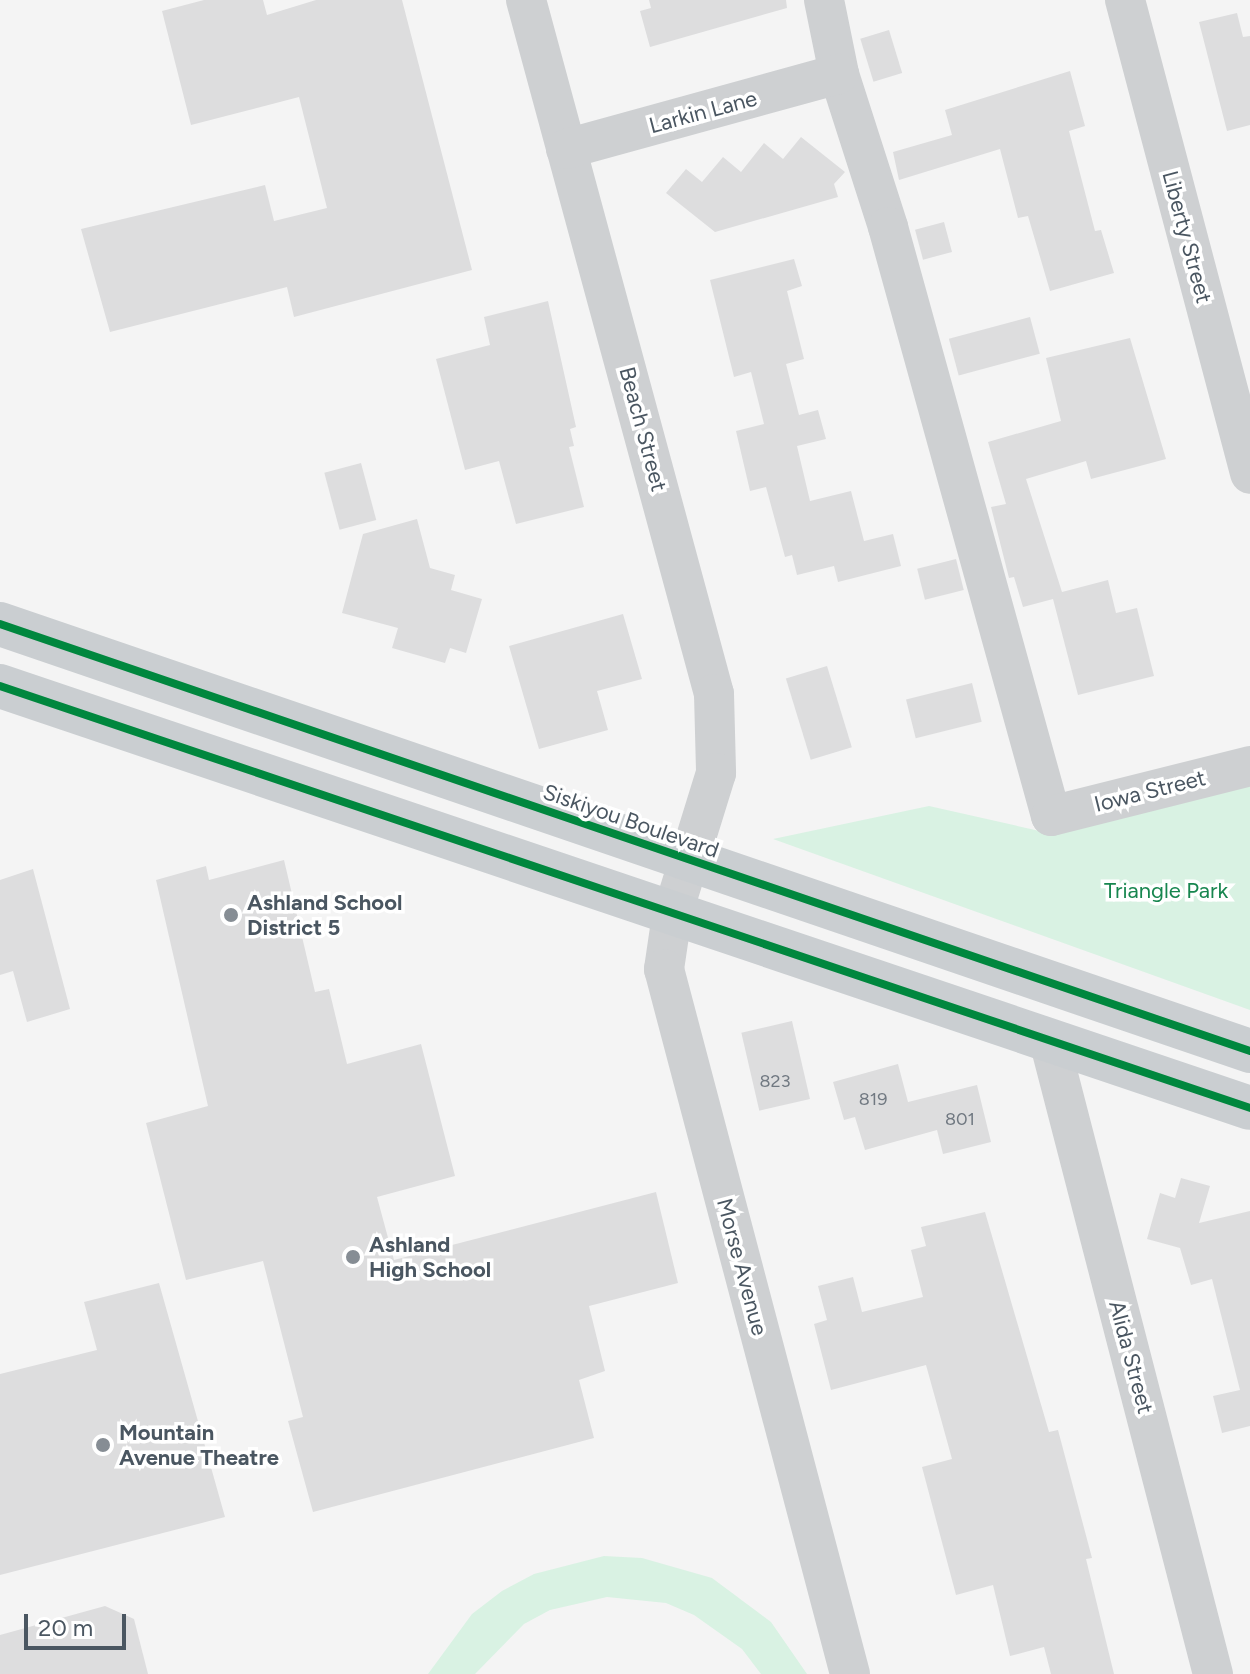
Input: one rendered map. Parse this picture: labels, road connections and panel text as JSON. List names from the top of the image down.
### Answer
{
  "streets": {
    "main road": ["Siskiyou Boulevard"],
    "street": [
      "Larkin Lane",
      "Liberty Street",
      "Beach Street",
      "Iowa Street",
      "Morse Avenue",
      "Alida Street"
    ]
  },
  "crossings": [
    ["Larkin Lane", "Beach Street"],
    ["Larkin Lane", "Iowa Street"],
    ["Beach Street", "Siskiyou Boulevard"],
    ["Beach Street", "Morse Avenue"],
    ["Siskiyou Boulevard", "Morse Avenue"]
  ],
  "parks": ["Triangle Park"],
  "places": ["Ashland School District 5", "Ashland High School", "Mountain Avenue Theatre"],
  "house_numbers": ["823", "819", "801"],
  "scale_bar": "20 m"
}
